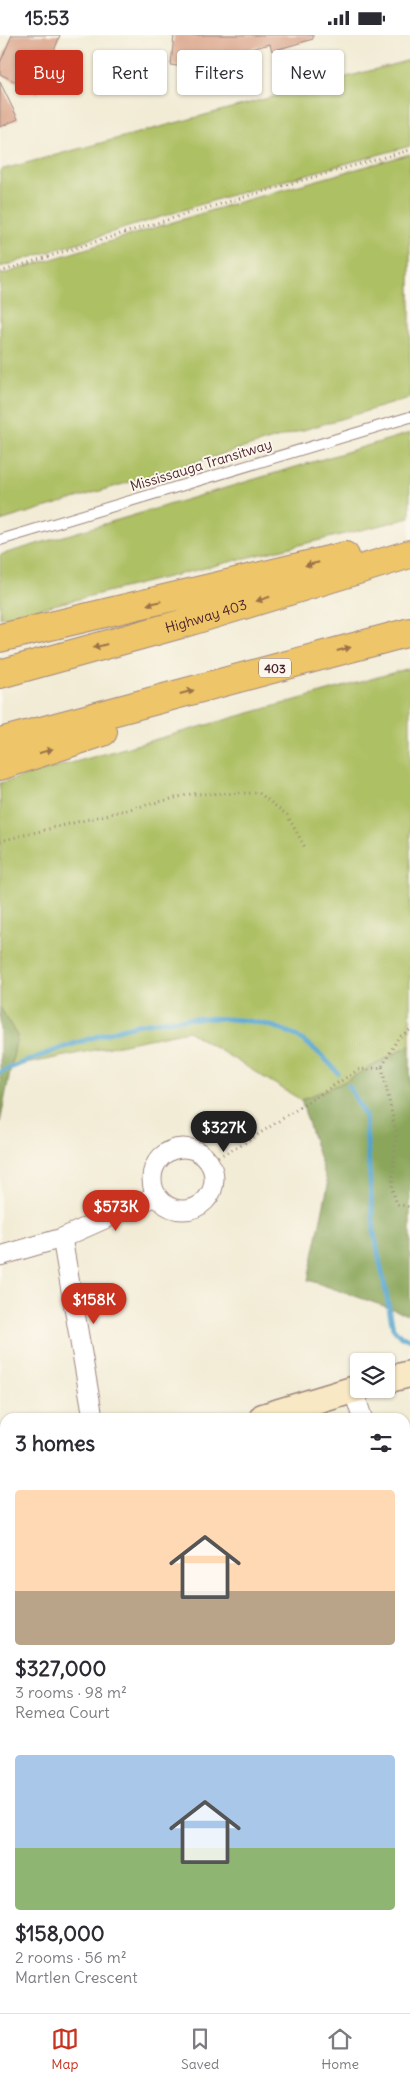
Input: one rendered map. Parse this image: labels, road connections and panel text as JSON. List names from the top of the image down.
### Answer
{
  "streets": {
    "highway": ["Highway 403", "403"],
    "lane": ["Mississauga Transitway"]
  },
  "page": {
    "status": "15:53",
    "chip": [
      "Buy",
      "Rent",
      "Filters",
      "New"
    ],
    "price": ["$327K", "$573K", "$158K"],
    "heading": "3 homes",
    "list": [
      {
        "name": "$327,000",
        "note": "3 rooms · 98 m² · Remea Court"
      },
      {
        "name": "$158,000",
        "note": "2 rooms · 56 m² · Martlen Crescent"
      }
    ],
    "tabs": ["Map", "Saved", "Home"]
  }
}
